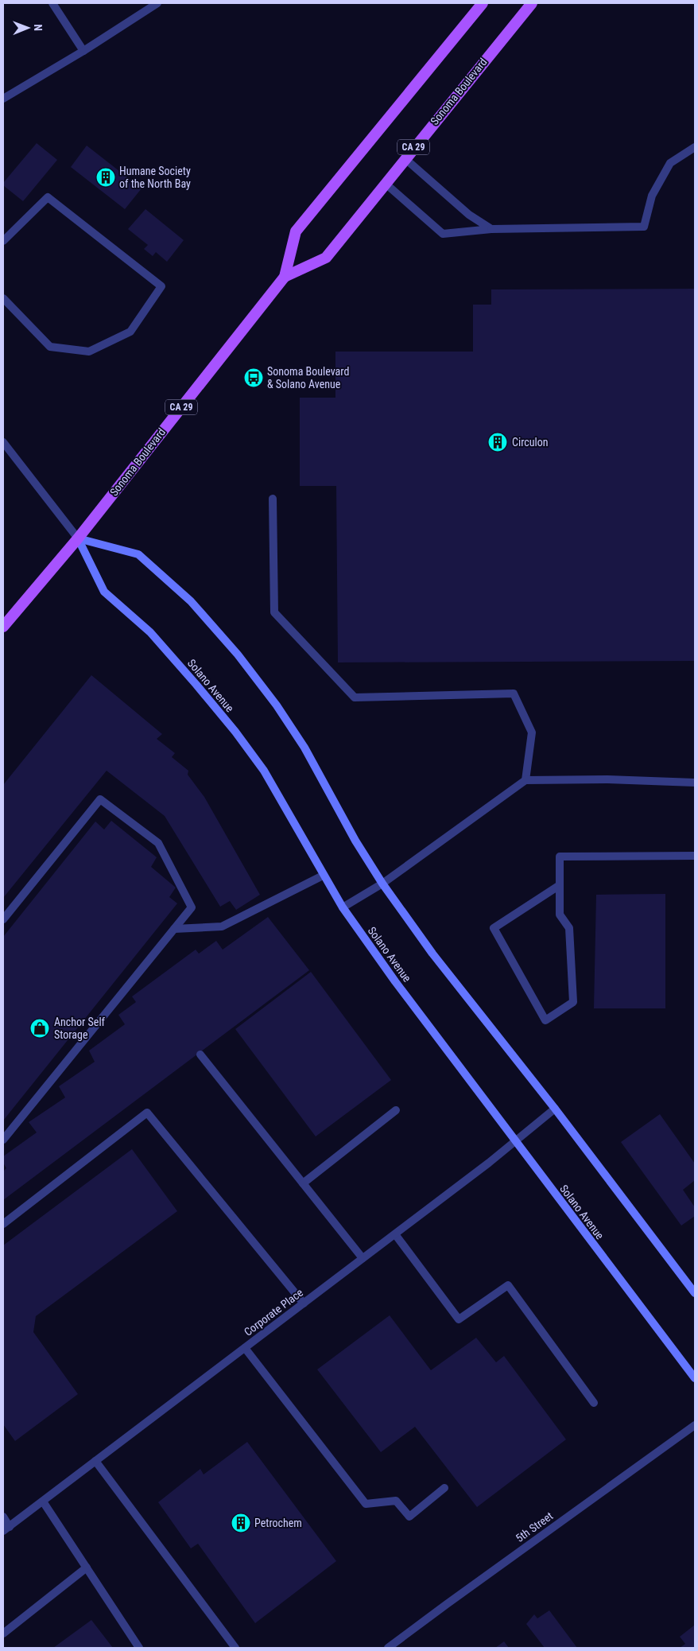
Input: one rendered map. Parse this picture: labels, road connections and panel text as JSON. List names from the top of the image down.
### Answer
{
  "streets": {
    "main road": ["Sonoma Boulevard", "CA 29", "Solano Avenue"],
    "street": ["Corporate Place", "5th Street"]
  },
  "crossings": [
    ["Sonoma Boulevard", "Solano Avenue"],
    ["Solano Avenue", "Corporate Place"]
  ],
  "places": {
    "building": ["Humane Society of the North Bay", "Circulon", "Petrochem"],
    "bus stop": ["Sonoma Boulevard & Solano Avenue"],
    "shop": ["Anchor Self Storage"]
  },
  "north": "right"
}
